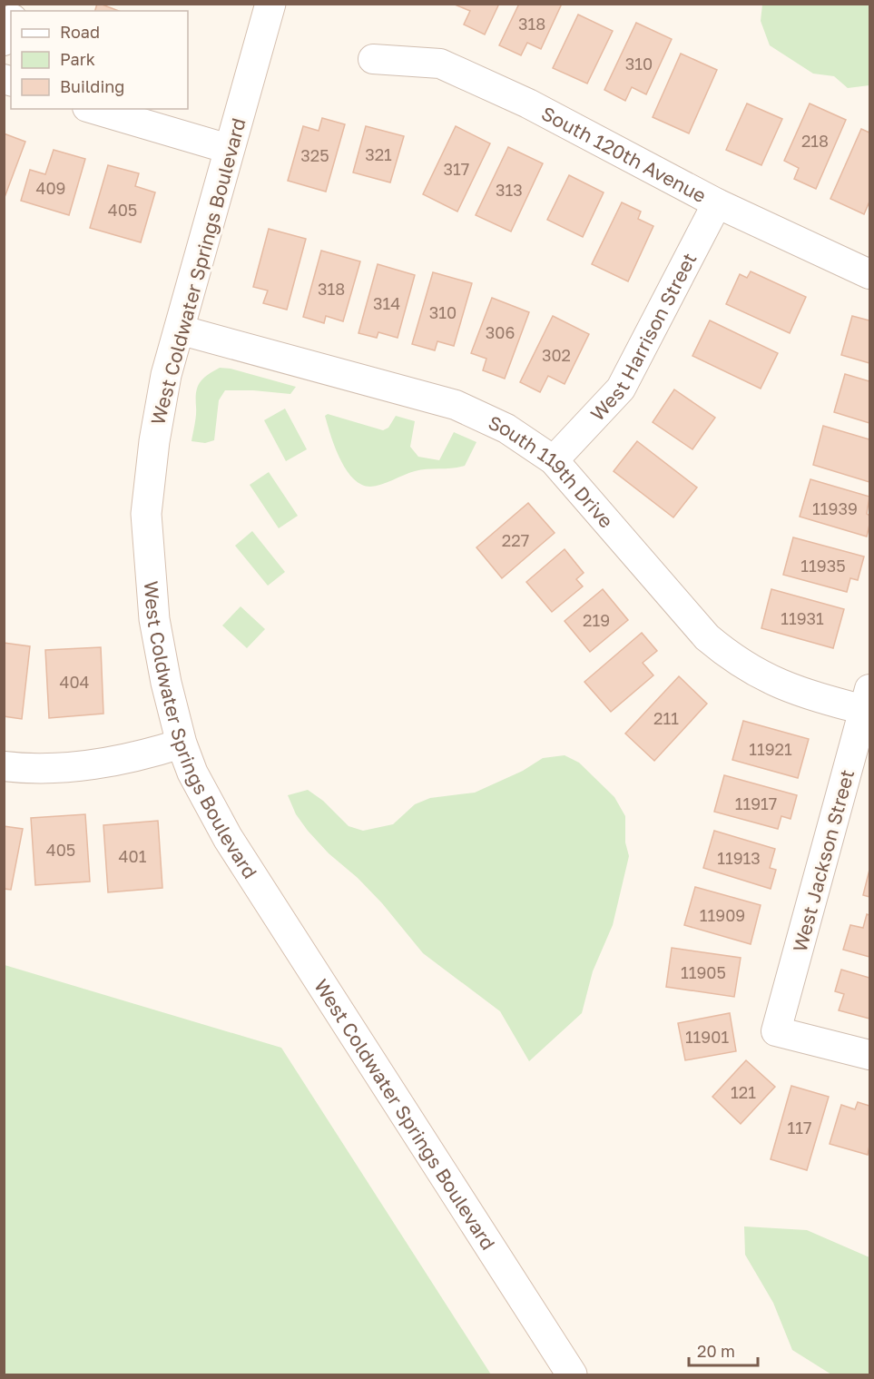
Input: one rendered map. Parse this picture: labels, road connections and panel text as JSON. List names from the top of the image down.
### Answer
{
  "streets": {
    "street": [
      "South 120th Avenue",
      "West Coldwater Springs Boulevard",
      "West Harrison Street",
      "South 119th Drive",
      "West Jackson Street"
    ]
  },
  "crossings": [
    ["South 120th Avenue", "West Harrison Street"],
    ["West Coldwater Springs Boulevard", "South 119th Drive"],
    ["West Harrison Street", "South 119th Drive"],
    ["South 119th Drive", "West Jackson Street"]
  ],
  "house_numbers": [
    "318",
    "310",
    "218",
    "321",
    "325",
    "317",
    "409",
    "313",
    "405",
    "318",
    "314",
    "310",
    "306",
    "302",
    "11939",
    "227",
    "11935",
    "11931",
    "219",
    "404",
    "211",
    "11921",
    "11917",
    "405",
    "401",
    "11913",
    "11909",
    "11905",
    "11901",
    "121",
    "117"
  ],
  "legend": ["Road", "Park", "Building"],
  "scale_bar": "20 m"
}
